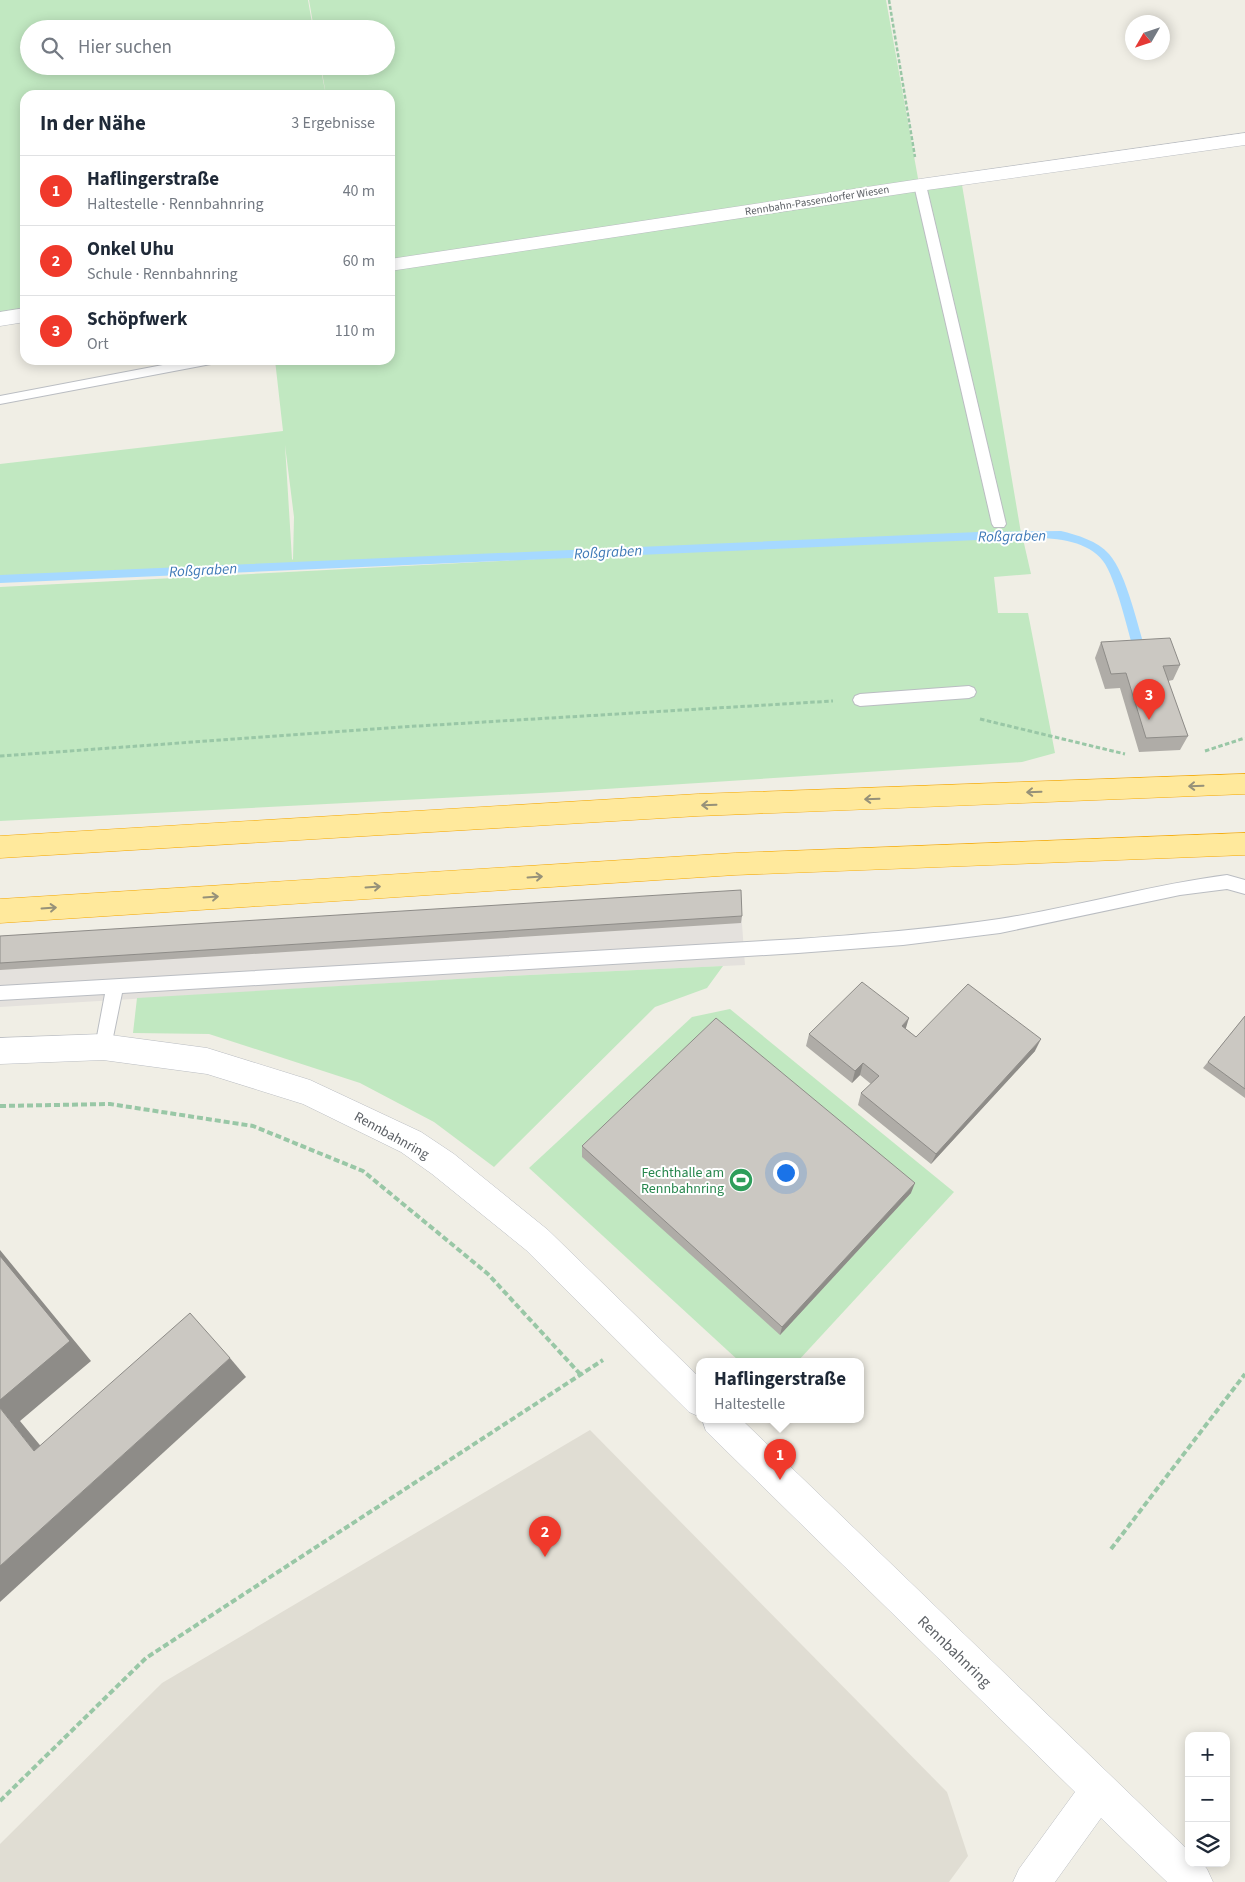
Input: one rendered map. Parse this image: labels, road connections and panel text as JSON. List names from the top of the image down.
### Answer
{
  "streets": {
    "street": ["Rennbahn-Passendorfer Wiesen", "Rennbahnring"]
  },
  "water": ["Roßgraben"],
  "places": {
    "sports": ["Fechthalle am Rennbahnring"]
  },
  "north": "bottom left",
  "page": {
    "search": "Hier suchen",
    "heading": ["In der Nähe", "3 Ergebnisse"],
    "list": [
      {
        "mark": "1",
        "name": "Haflingerstraße",
        "note": "Haltestelle · Rennbahnring",
        "value": "40 m"
      },
      {
        "mark": "2",
        "name": "Onkel Uhu",
        "note": "Schule · Rennbahnring",
        "value": "60 m"
      },
      {
        "mark": "3",
        "name": "Schöpfwerk",
        "note": "Ort",
        "value": "110 m"
      }
    ],
    "pins": ["3", "1", "2"],
    "popup": ["Haflingerstraße", "Haltestelle"],
    "map_buttons": ["+", "−"]
  }
}
